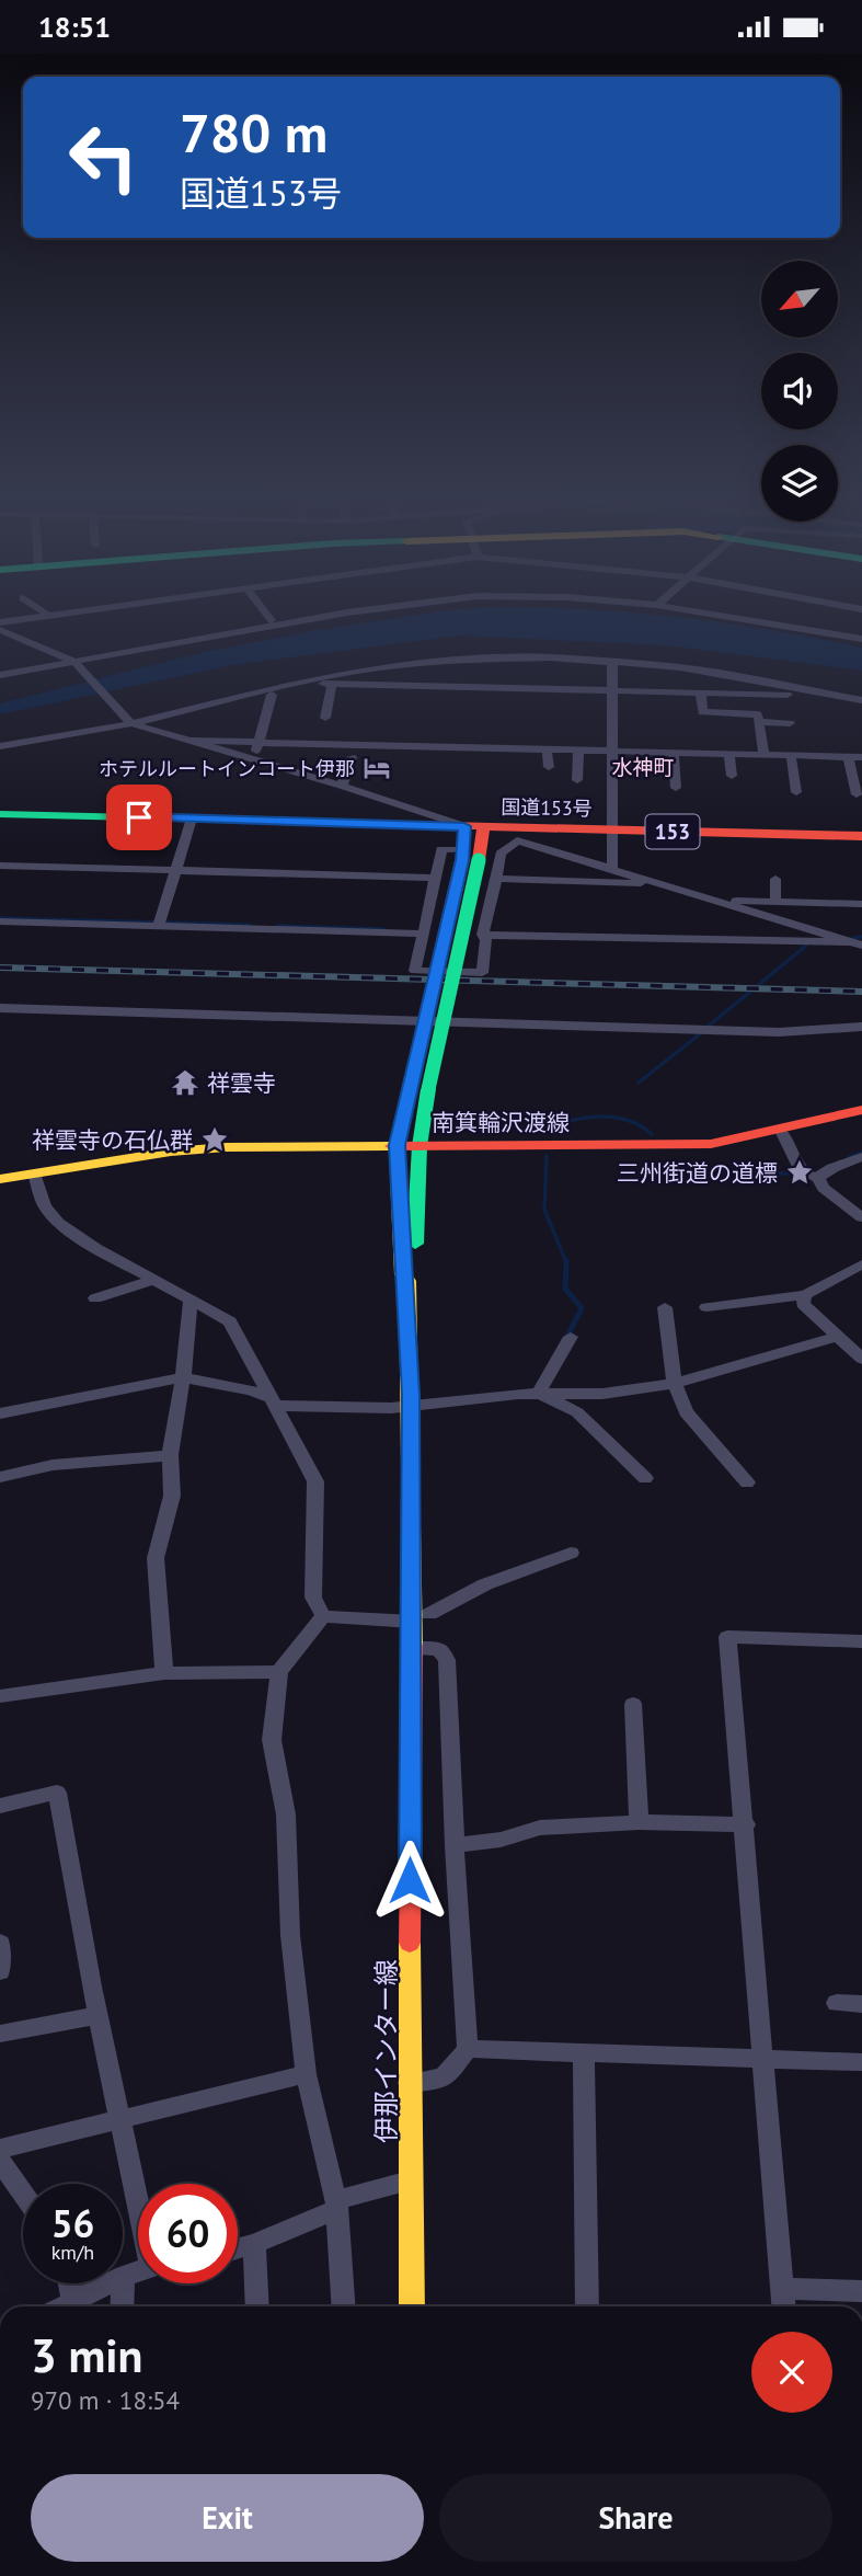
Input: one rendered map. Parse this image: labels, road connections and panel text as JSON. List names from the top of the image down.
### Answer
{
  "streets": {
    "main road": [
      "国道153号",
      "153",
      "南箕輪沢渡線",
      "伊那インター線"
    ]
  },
  "crossings": [
    ["国道153号", "伊那インター線"],
    ["南箕輪沢渡線", "伊那インター線"]
  ],
  "districts": ["水神町"],
  "places": {
    "hotel": ["ホテルルートインコート伊那"],
    "temple": ["祥雲寺"],
    "place": ["祥雲寺の石仏群", "三州街道の道標"]
  },
  "north": "bottom left",
  "page": {
    "status": "18:51",
    "turn": ["780 m", "国道153号"],
    "speed": "56 km/h",
    "limit": "60",
    "heading": ["3 min", "970 m · 18:54"],
    "buttons": ["Exit", "Share"]
  }
}
